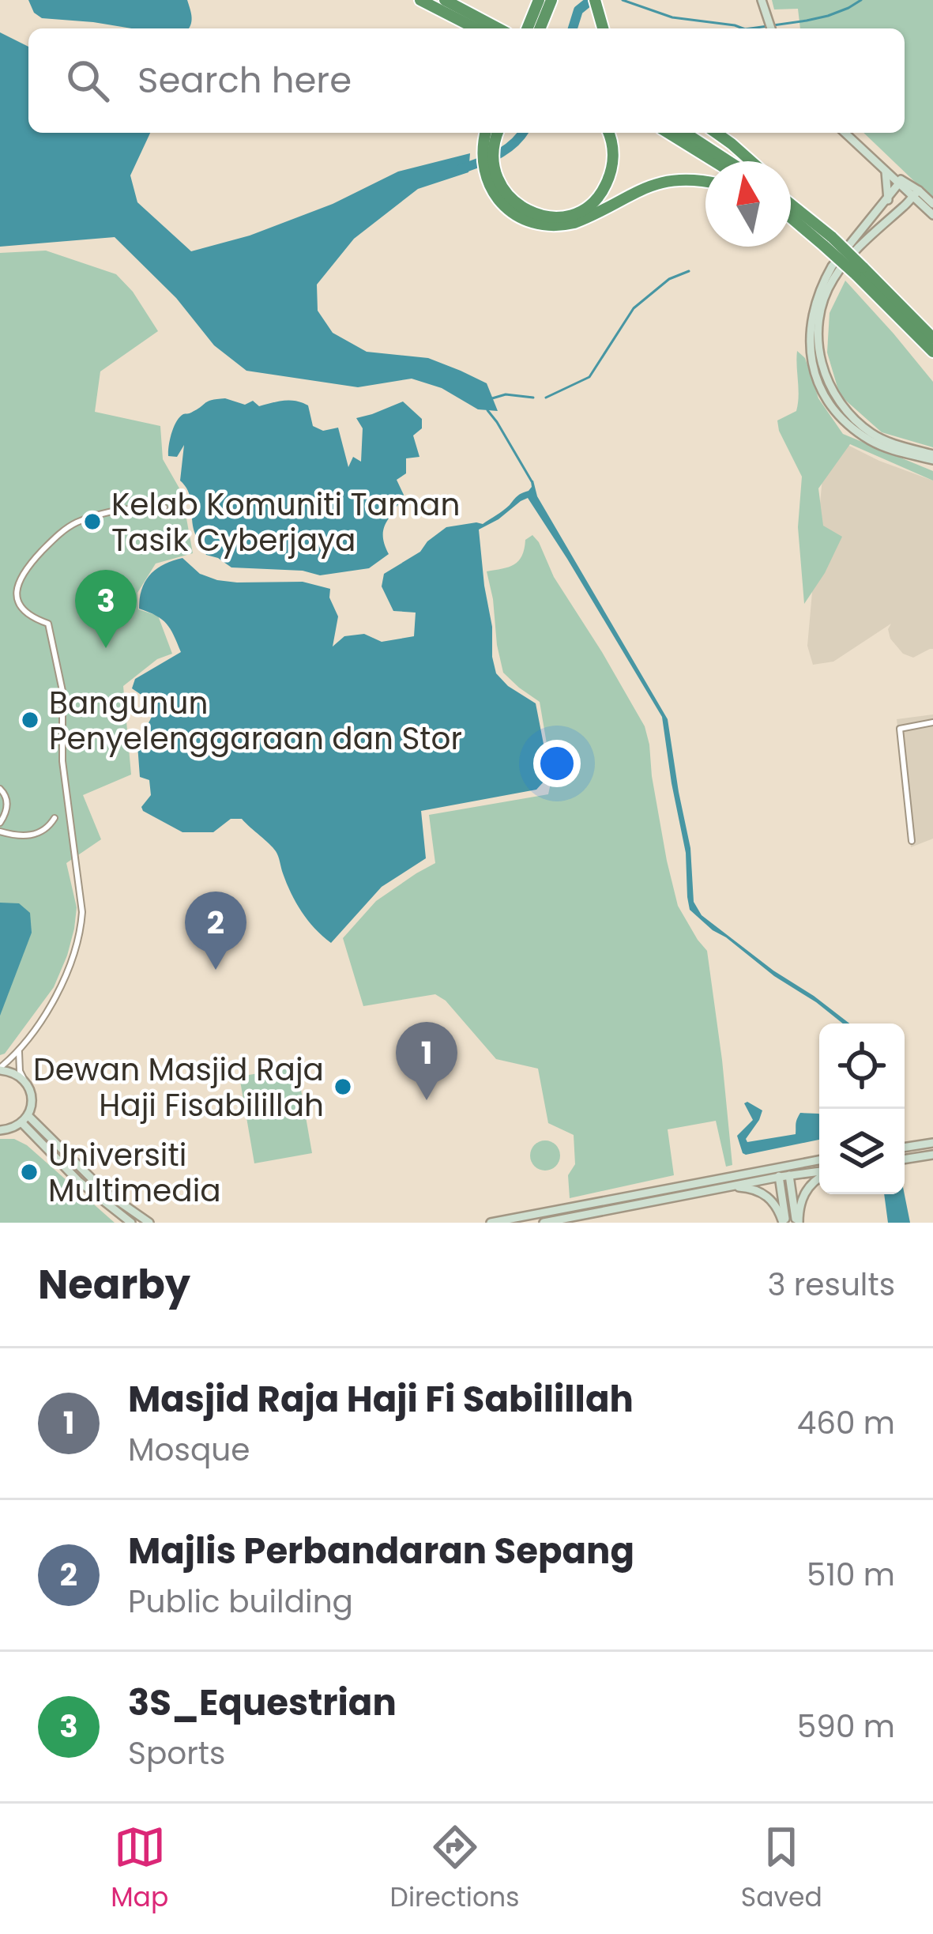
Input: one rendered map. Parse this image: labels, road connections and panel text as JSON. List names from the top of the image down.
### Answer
{
  "places": [
    "Kelab Komuniti Taman Tasik Cyberjaya",
    "Bangunun Penyelenggaraan dan Stor",
    "Dewan Masjid Raja Haji Fisabilillah",
    "Universiti Multimedia"
  ],
  "north": "top",
  "page": {
    "search": "Search here",
    "pins": ["3", "2", "1"],
    "heading": ["Nearby", "3 results"],
    "list": [
      {
        "mark": "1",
        "name": "Masjid Raja Haji Fi Sabilillah",
        "note": "Mosque",
        "value": "460 m"
      },
      {
        "mark": "2",
        "name": "Majlis Perbandaran Sepang",
        "note": "Public building",
        "value": "510 m"
      },
      {
        "mark": "3",
        "name": "3S_Equestrian",
        "note": "Sports",
        "value": "590 m"
      }
    ],
    "nav": ["Map", "Directions", "Saved"]
  }
}
